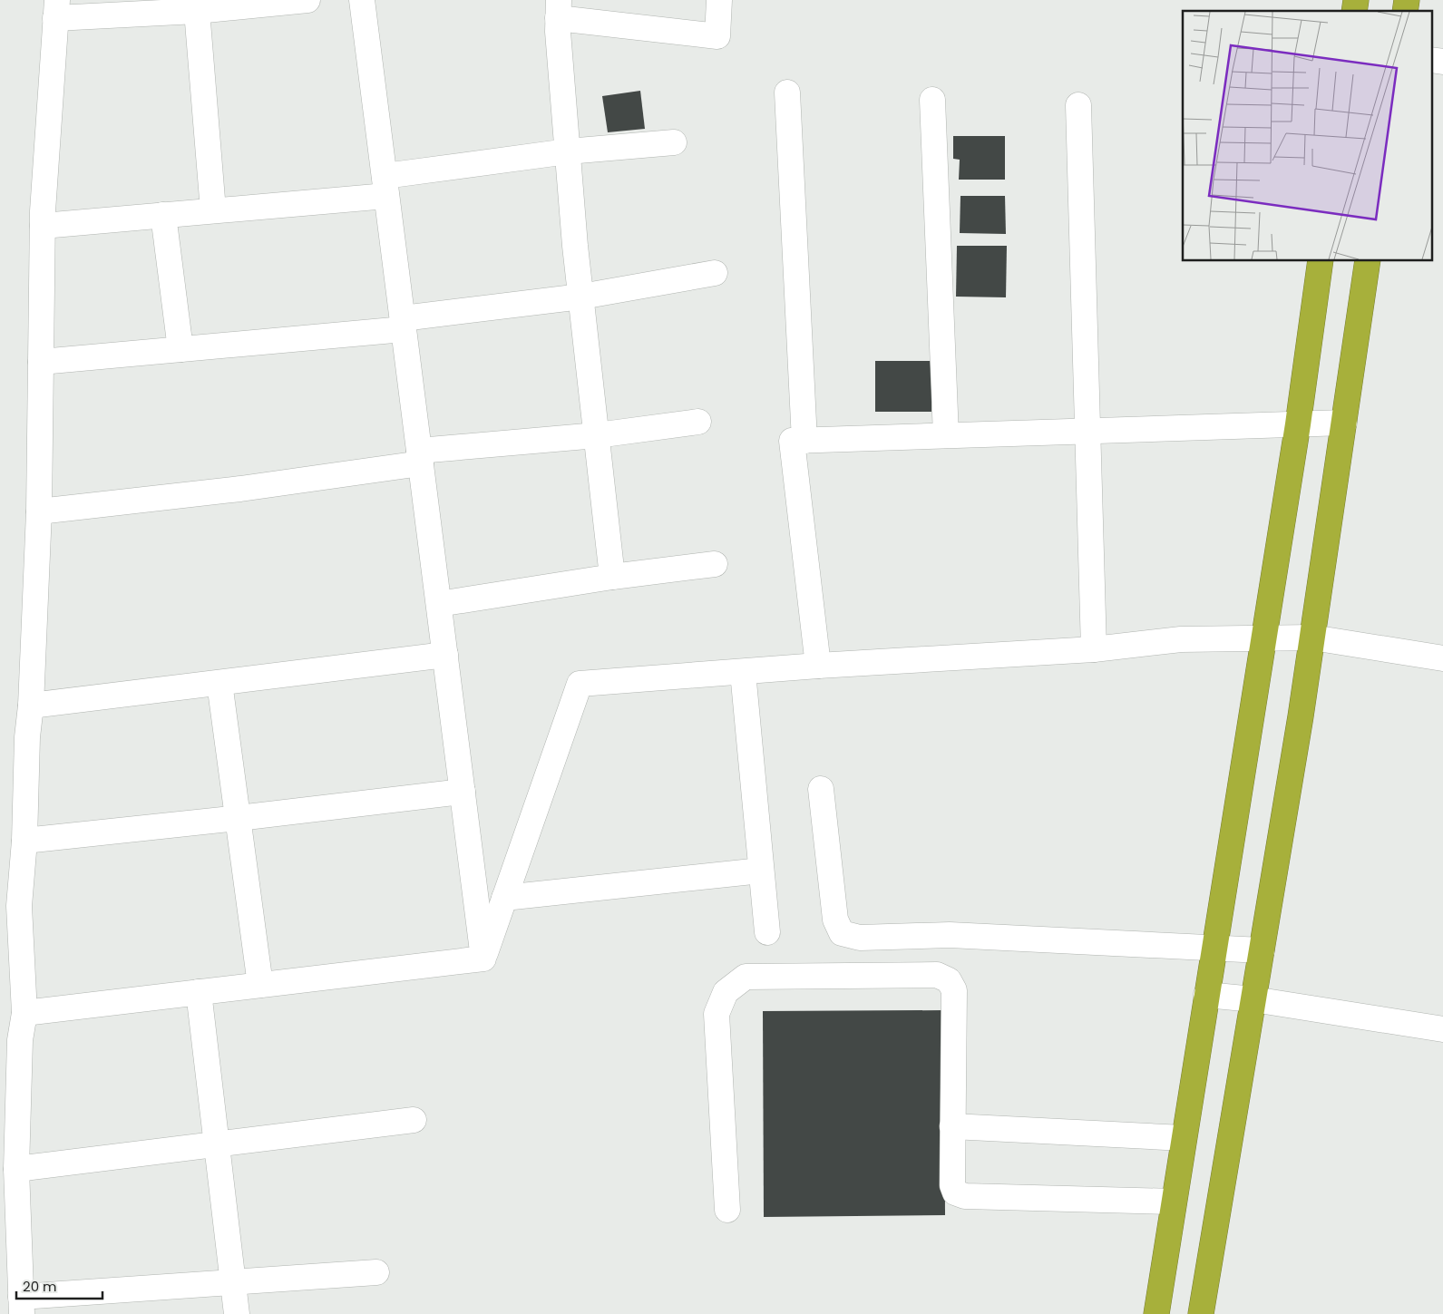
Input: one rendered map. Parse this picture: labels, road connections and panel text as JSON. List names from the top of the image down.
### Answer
{
  "scale_bar": "20 m"
}
